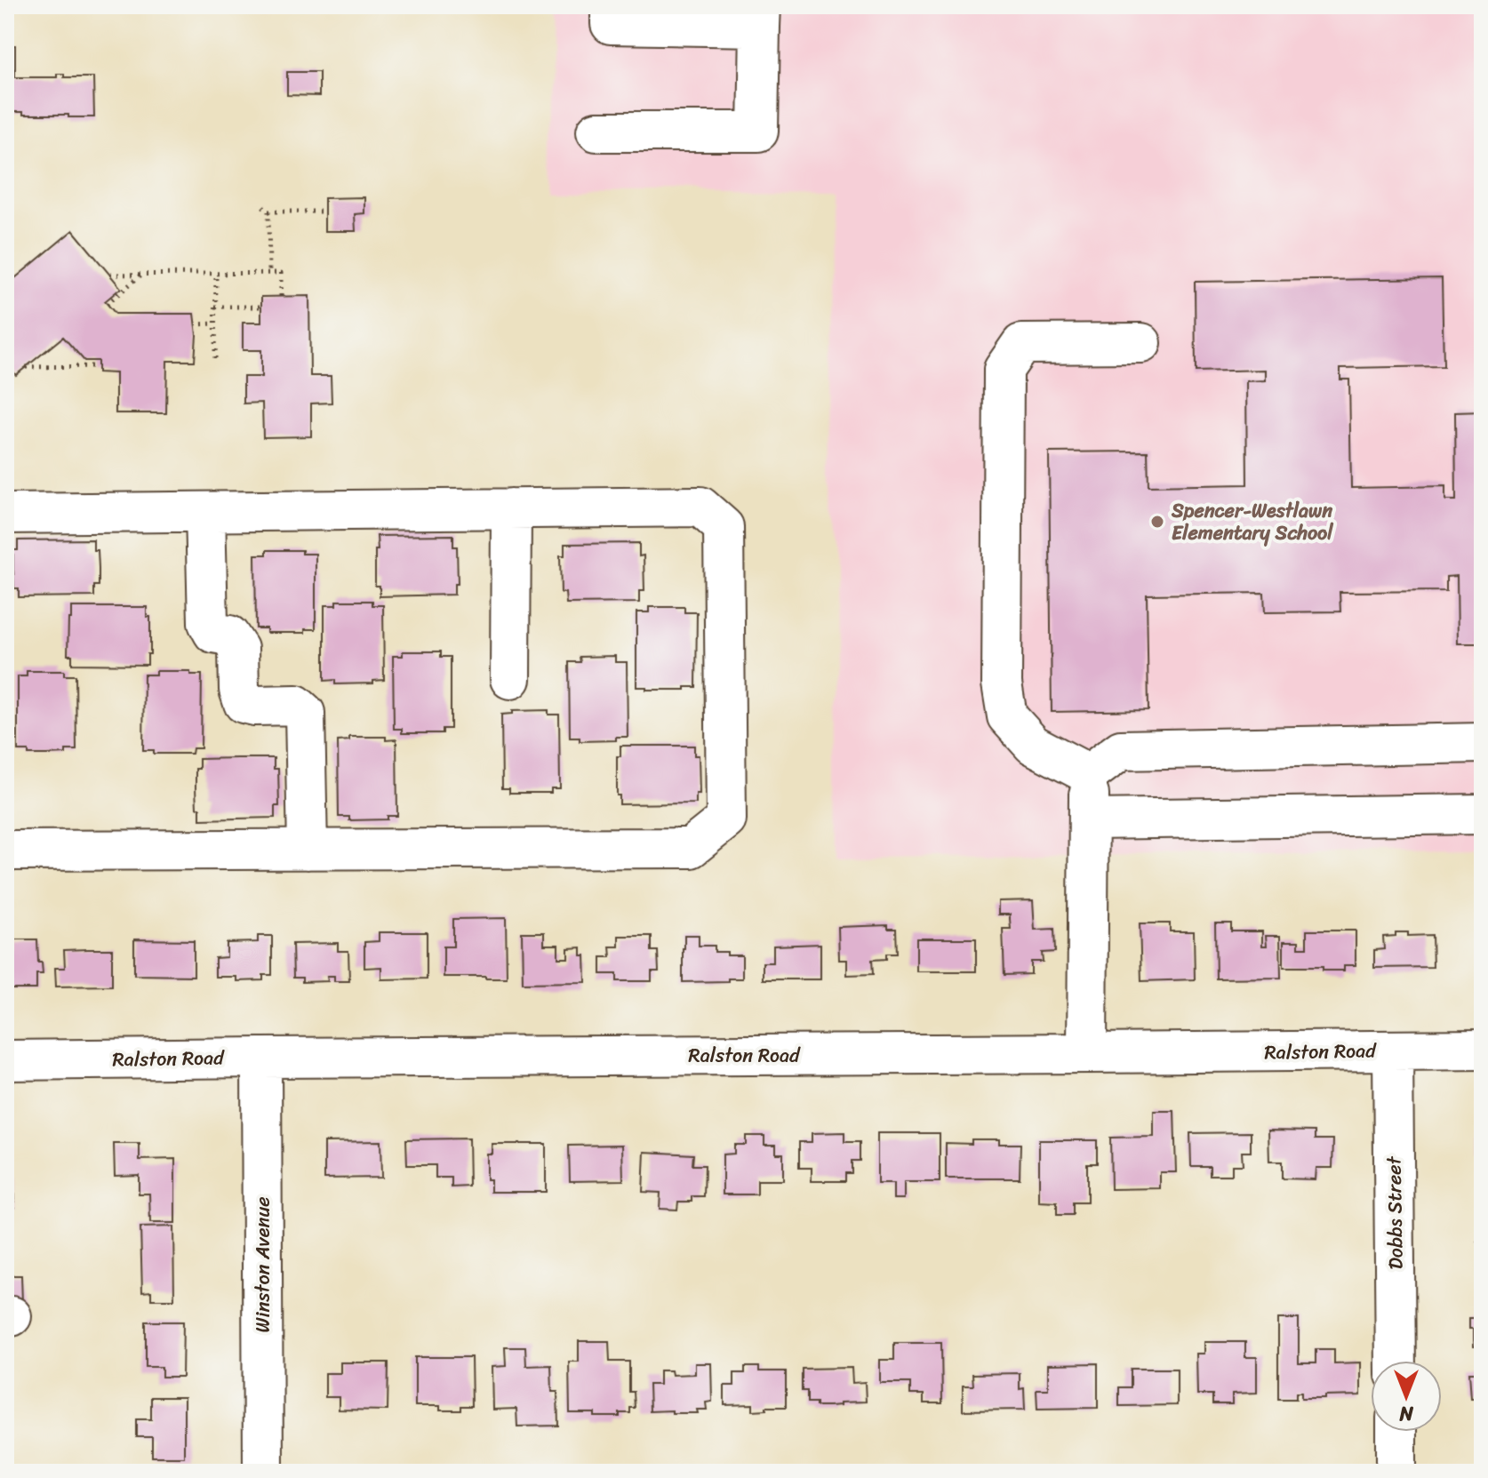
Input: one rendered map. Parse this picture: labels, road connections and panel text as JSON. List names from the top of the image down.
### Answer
{
  "streets": {
    "street": ["Ralston Road", "Dobbs Street", "Winston Avenue"]
  },
  "crossings": [
    ["Ralston Road", "Dobbs Street"],
    ["Ralston Road", "Winston Avenue"]
  ],
  "places": ["Spencer-Westlawn Elementary School"],
  "north": "bottom"
}
